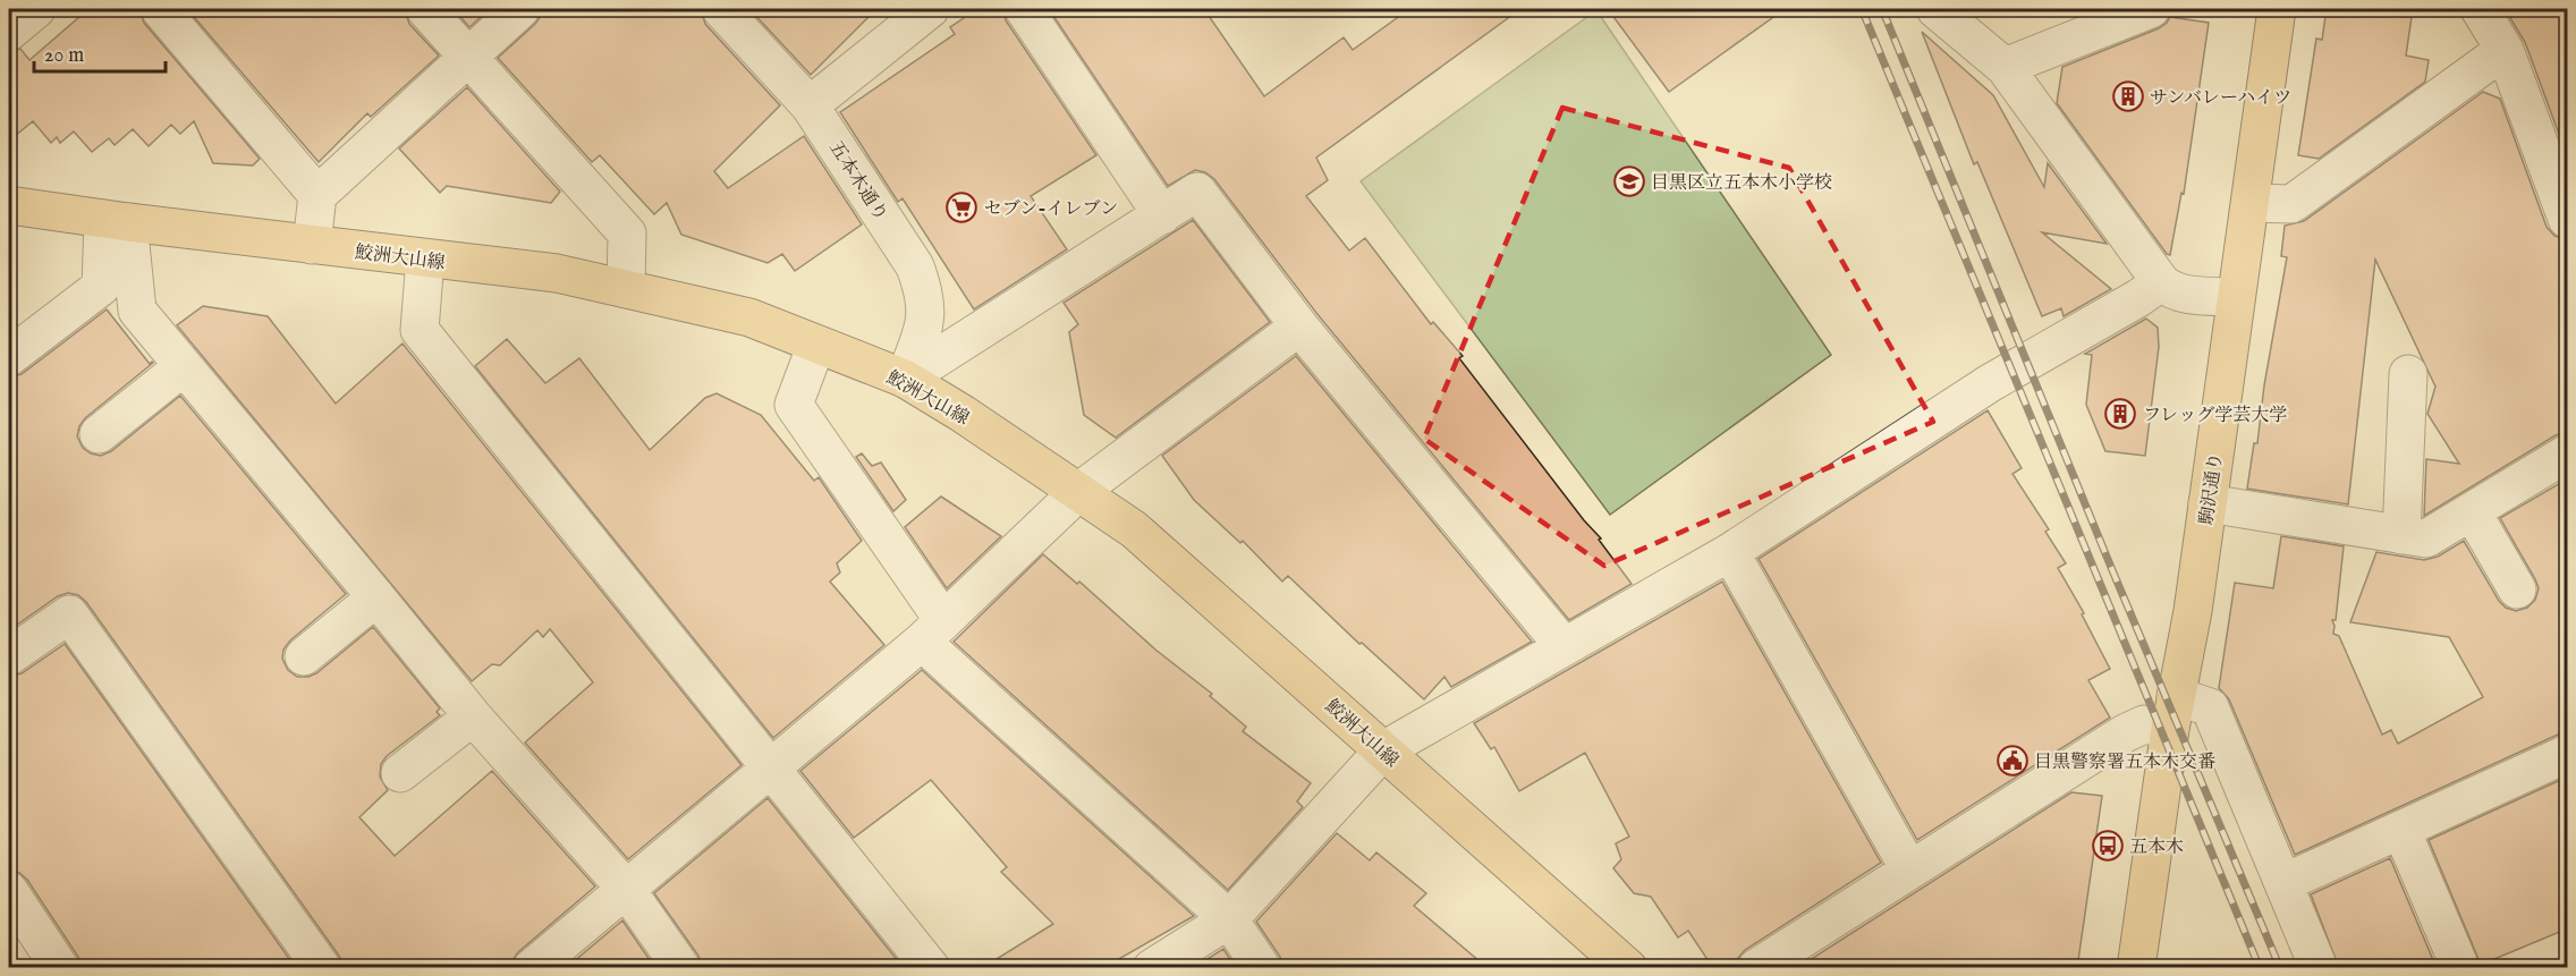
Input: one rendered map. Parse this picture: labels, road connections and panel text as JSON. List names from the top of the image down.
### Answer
{
  "streets": {
    "main road": ["鮫洲大山線", "駒沢通り"],
    "street": ["五本木通り"]
  },
  "crossings": [
    ["五本木通り", "鮫洲大山線"]
  ],
  "places": {
    "building": ["サンバレーハイツ", "フレッグ学芸大学"],
    "school or university": ["目黒区立五本木小学校"],
    "supermarket": ["セブン-イレブン"],
    "public building": ["目黒警察署五本木交番"],
    "bus stop": ["五本木"]
  },
  "scale_bar": "20 m"
}
